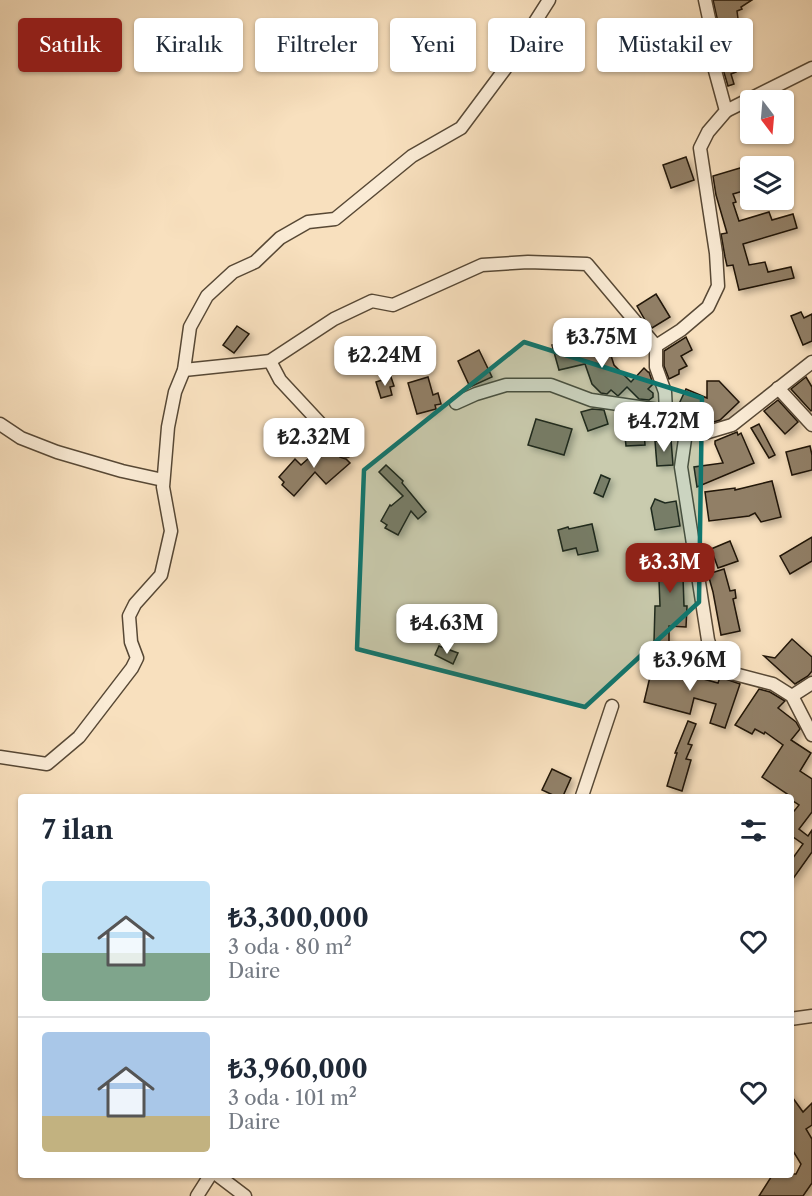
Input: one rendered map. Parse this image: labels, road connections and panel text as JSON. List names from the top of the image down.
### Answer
{
  "north": "bottom",
  "page": {
    "chip": [
      "Satılık",
      "Kiralık",
      "Filtreler",
      "Yeni",
      "Daire",
      "Müstakil ev"
    ],
    "price": [
      "₺3.75M",
      "₺2.24M",
      "₺4.72M",
      "₺2.32M",
      "₺3.3M",
      "₺4.63M",
      "₺3.96M"
    ],
    "heading": "7 ilan",
    "list": [
      {
        "name": "₺3,300,000",
        "note": "3 oda · 80 m² · Daire"
      },
      {
        "name": "₺3,960,000",
        "note": "3 oda · 101 m² · Daire"
      }
    ]
  }
}
